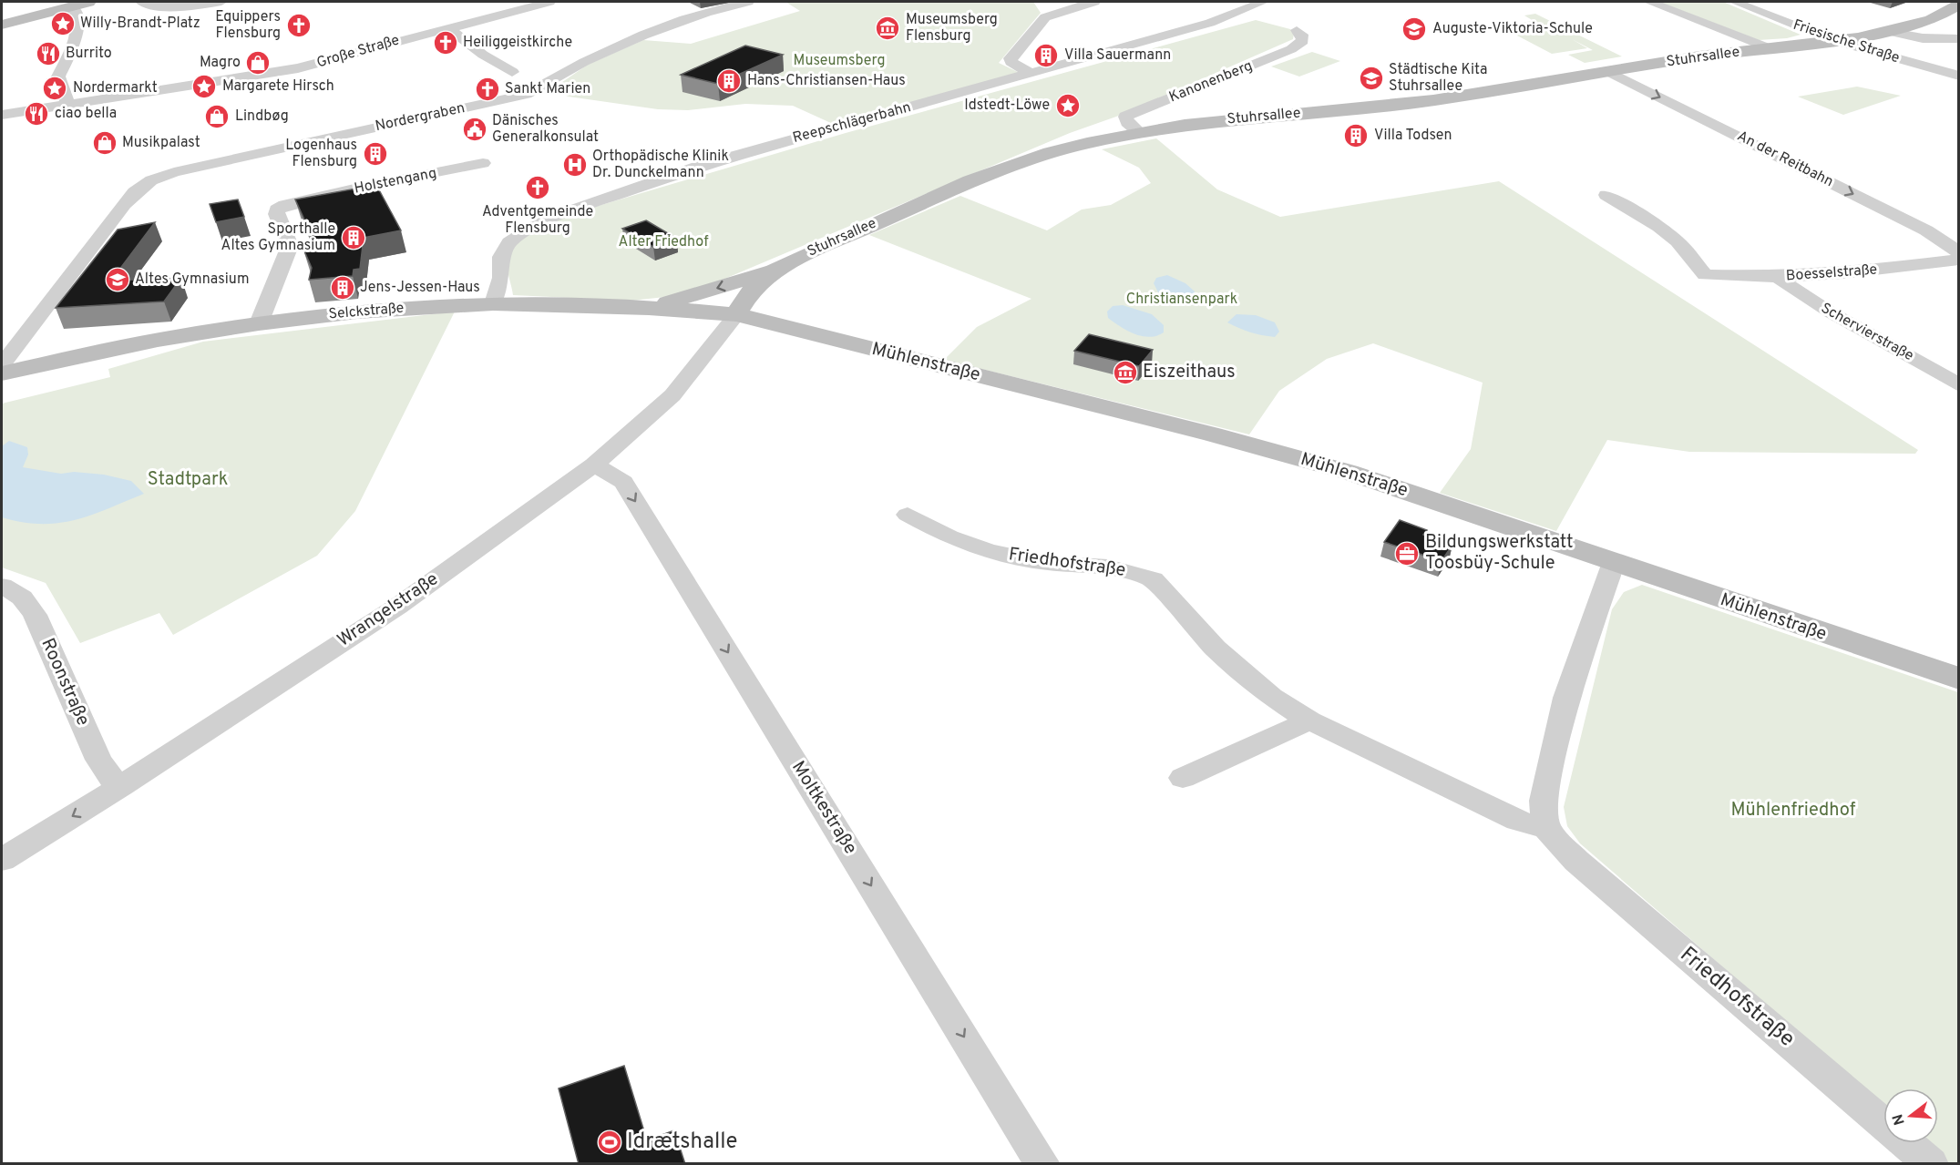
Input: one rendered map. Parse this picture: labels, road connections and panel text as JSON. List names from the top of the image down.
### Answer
{
  "streets": {
    "main road": ["Stuhrsallee", "Selckstraße", "Mühlenstraße"],
    "street": [
      "Friesische Straße",
      "Große Straße",
      "Kanonenberg",
      "Nordergraben",
      "Reepschlägerbahn",
      "An der Reitbahn",
      "Holstengang",
      "Boesselstraße",
      "Schervierstraße",
      "Friedhofstraße",
      "Wrangelstraße",
      "Roonstraße",
      "Moltkestraße"
    ]
  },
  "crossings": [
    ["Friesische Straße", "Stuhrsallee"],
    ["Stuhrsallee", "Kanonenberg"],
    ["Stuhrsallee", "An der Reitbahn"],
    ["Stuhrsallee", "Selckstraße"],
    ["Stuhrsallee", "Mühlenstraße"],
    ["Stuhrsallee", "Wrangelstraße"],
    ["Reepschlägerbahn", "Selckstraße"],
    ["Holstengang", "Selckstraße"],
    ["Boesselstraße", "Schervierstraße"],
    ["Selckstraße", "Mühlenstraße"],
    ["Selckstraße", "Wrangelstraße"],
    ["Mühlenstraße", "Wrangelstraße"],
    ["Wrangelstraße", "Roonstraße"],
    ["Wrangelstraße", "Moltkestraße"]
  ],
  "one_way": ["Moltkestraße"],
  "parks": [
    "Museumsberg",
    "Alter Friedhof",
    "Christiansenpark",
    "Stadtpark",
    "Mühlenfriedhof"
  ],
  "places": {
    "place": [
      "Willy-Brandt-Platz",
      "Margarete Hirsch",
      "Nordermarkt",
      "Idstedt-Löwe"
    ],
    "church": [
      "Equippers Flensburg",
      "Heiliggeistkirche",
      "Sankt Marien",
      "Adventgemeinde Flensburg"
    ],
    "museum": ["Museumsberg Flensburg", "Eiszeithaus"],
    "school or university": ["Auguste-Viktoria-Schule", "Städtische Kita Stuhrsallee", "Altes Gymnasium"],
    "restaurant": ["Burrito", "ciao bella"],
    "building": [
      "Villa Sauermann",
      "Hans-Christiansen-Haus",
      "Villa Todsen",
      "Logenhaus Flensburg",
      "Sporthalle Altes Gymnasium",
      "Jens-Jessen-Haus"
    ],
    "shop": ["Magro", "Lindbøg", "Musikpalast"],
    "public building": ["Dänisches Generalkonsulat"],
    "hospital": ["Orthopädische Klinik Dr. Dunckelmann"],
    "office": ["Bildungswerkstatt Toosbüy-Schule"],
    "sports": ["Idrætshalle"]
  },
  "north": "left"
}
